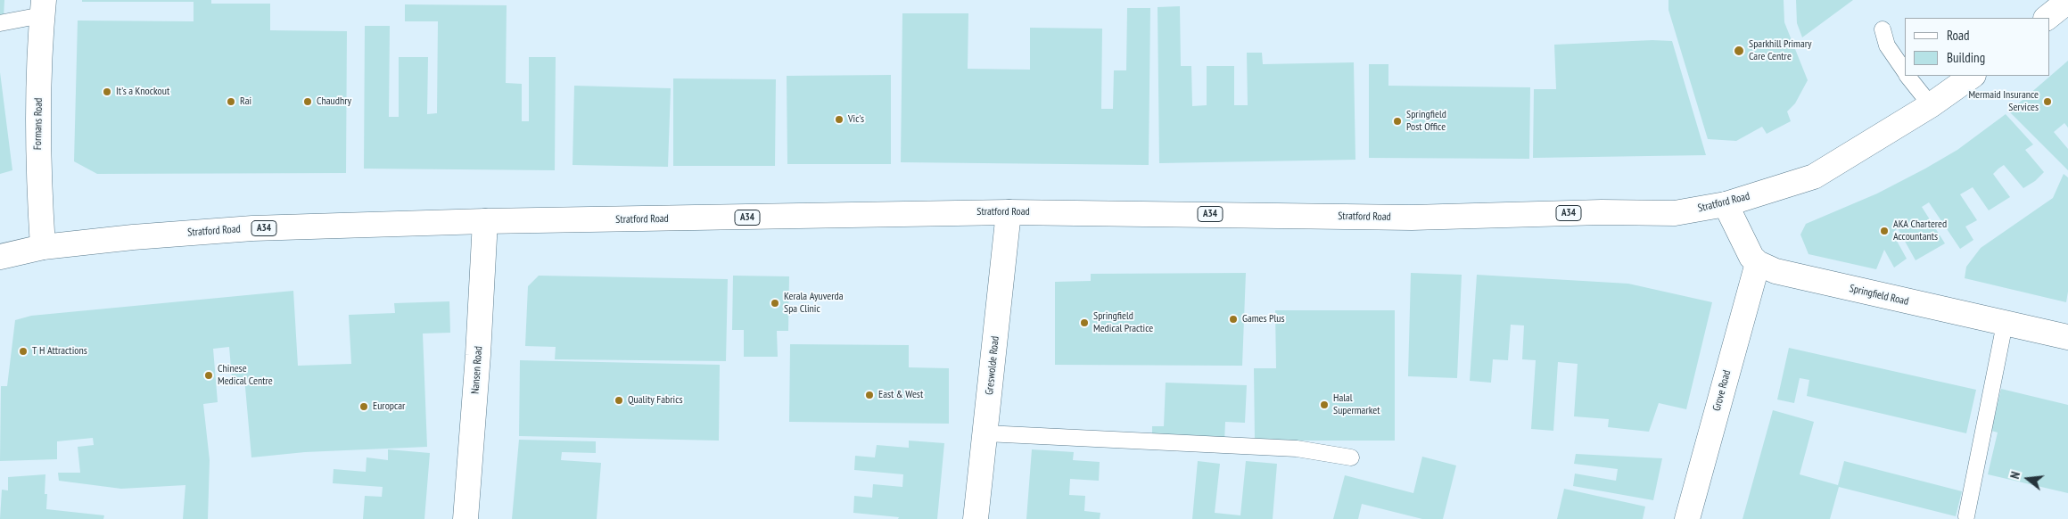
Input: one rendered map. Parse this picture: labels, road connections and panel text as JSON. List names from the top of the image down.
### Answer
{
  "streets": {
    "main road": [
      "Formans Road",
      "Stratford Road",
      "A34",
      "Springfield Road",
      "Greswolde Road",
      "Nansen Road",
      "Grove Road"
    ]
  },
  "crossings": [
    ["Formans Road", "Stratford Road"],
    ["Stratford Road", "Greswolde Road"],
    ["Stratford Road", "Nansen Road"],
    ["Springfield Road", "Grove Road"]
  ],
  "places": [
    "Sparkhill Primary Care Centre",
    "It's a Knockout",
    "Rai",
    "Chaudhry",
    "Mermaid Insurance Services",
    "Vic's",
    "Springfield Post Office",
    "AKA Chartered Accountants",
    "Kerala Ayuverda Spa Clinic",
    "Games Plus",
    "Springfield Medical Practice",
    "T H Attractions",
    "Chinese Medical Centre",
    "East & West",
    "Quality Fabrics",
    "Halal Supermarket",
    "Europcar"
  ],
  "legend": ["Road", "Building"],
  "north": "left"
}
